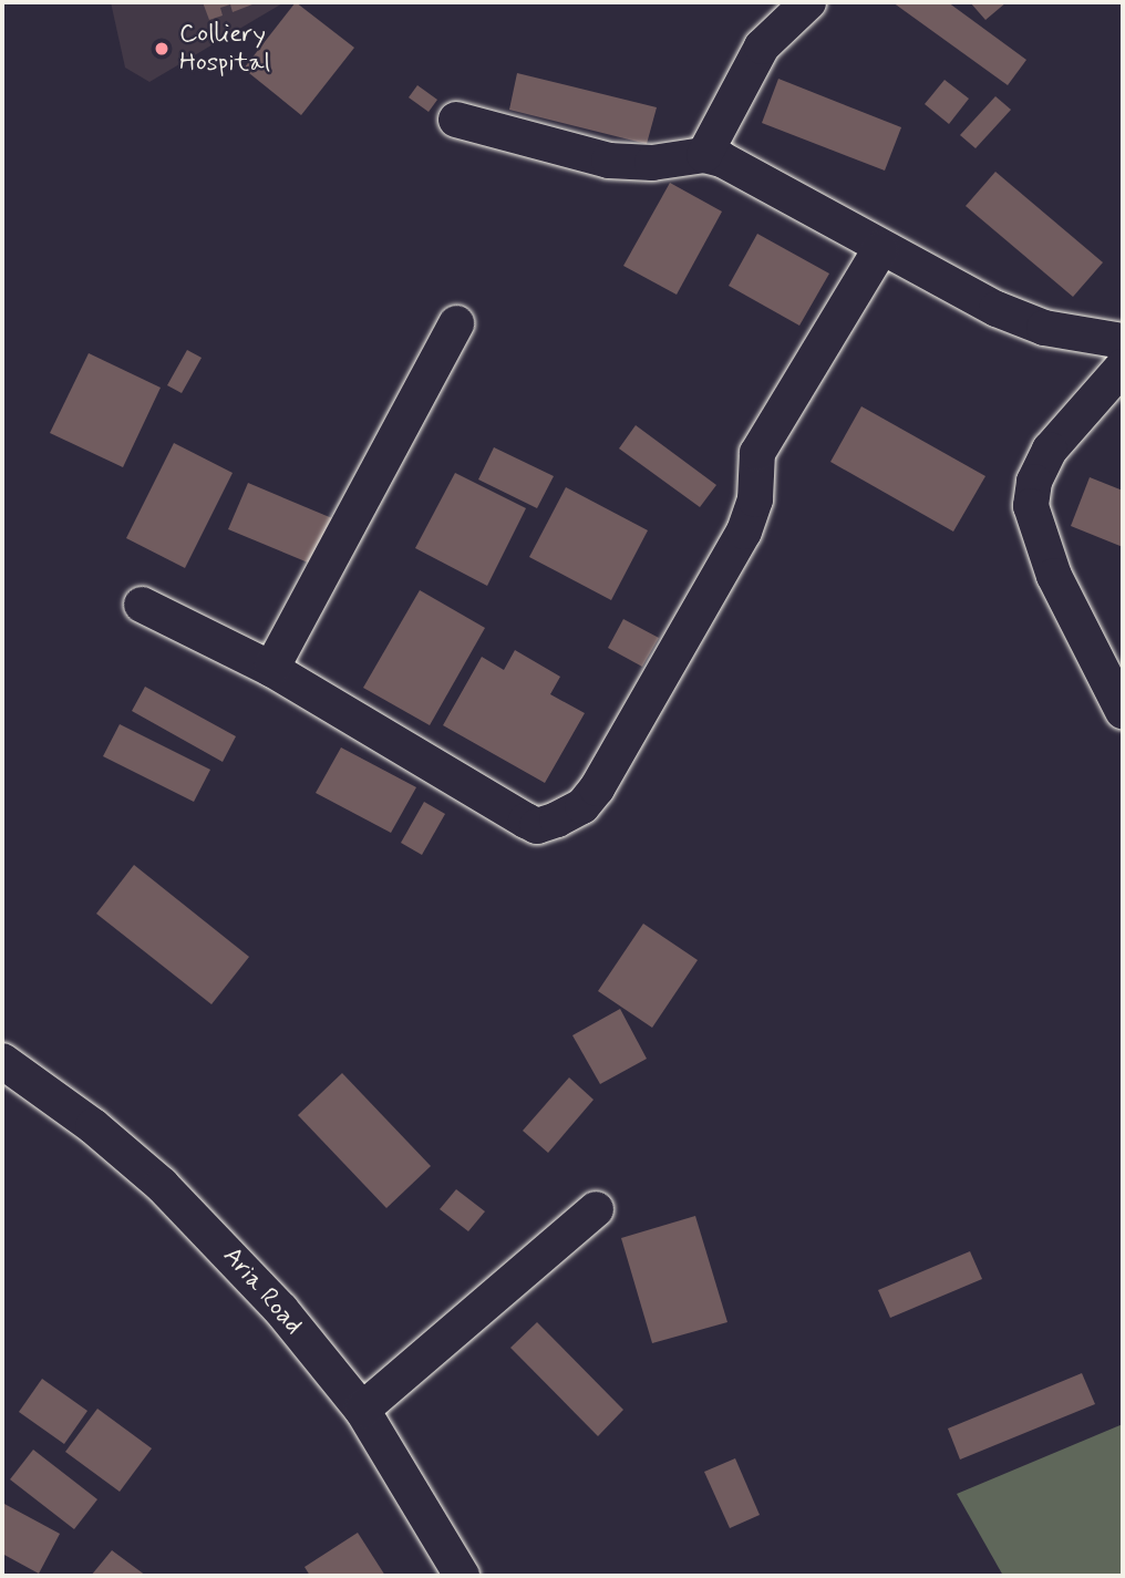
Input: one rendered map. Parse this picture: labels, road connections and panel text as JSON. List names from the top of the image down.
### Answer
{
  "streets": {
    "street": ["Aria Road"]
  },
  "places": ["Colliery Hospital"]
}
